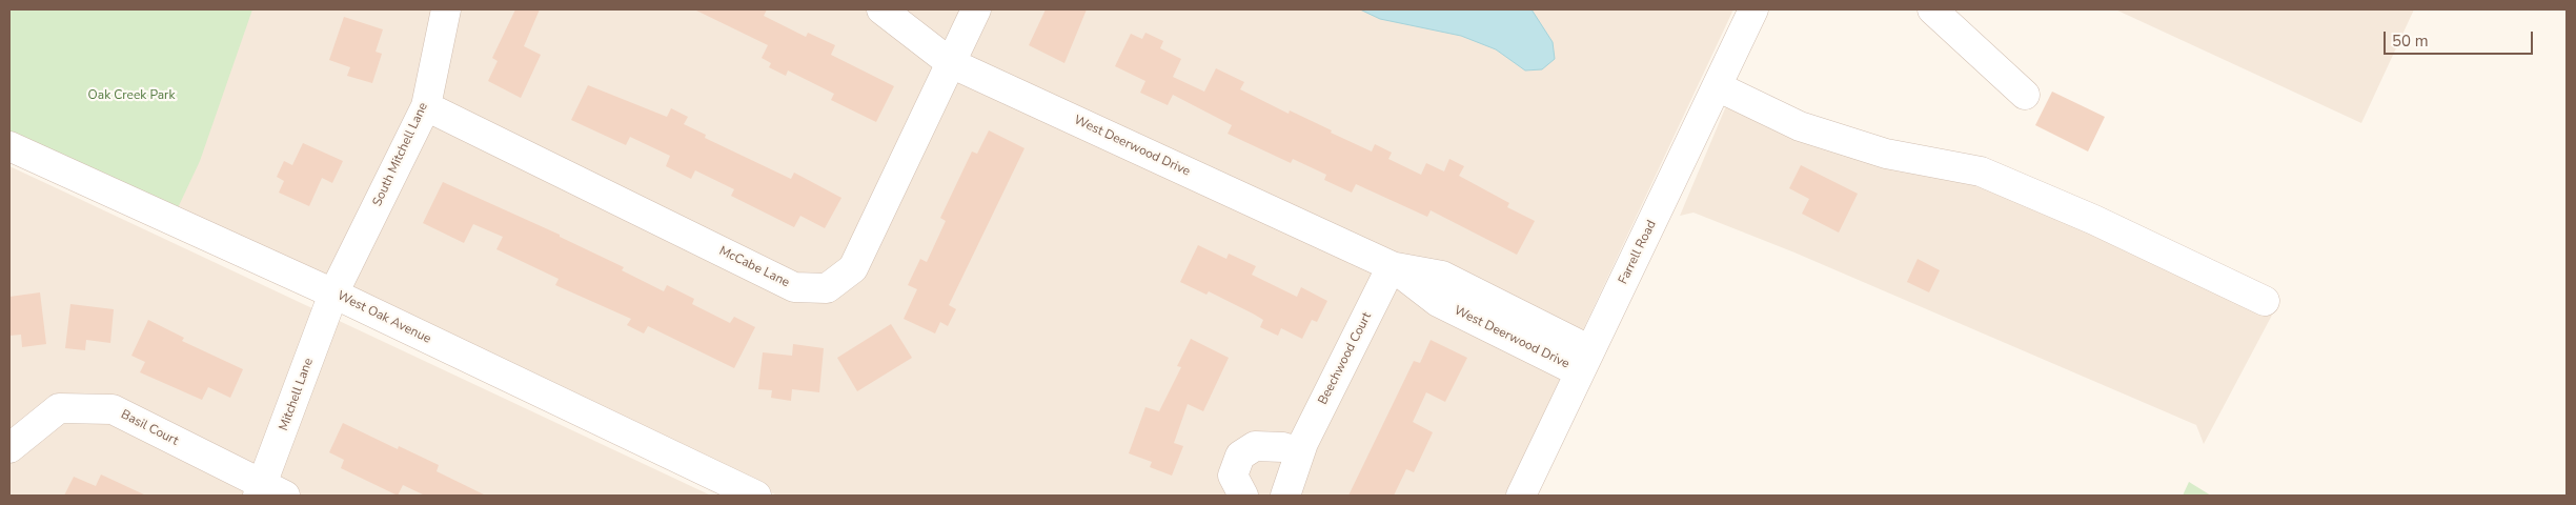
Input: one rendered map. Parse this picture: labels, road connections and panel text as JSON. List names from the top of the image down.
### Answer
{
  "streets": {
    "street": [
      "West Deerwood Drive",
      "South Mitchell Lane",
      "Farrell Road",
      "McCabe Lane",
      "West Oak Avenue",
      "Beechwood Court",
      "Mitchell Lane",
      "Basil Court"
    ]
  },
  "crossings": [
    ["West Deerwood Drive", "Farrell Road"],
    ["West Deerwood Drive", "McCabe Lane"],
    ["West Deerwood Drive", "Beechwood Court"],
    ["South Mitchell Lane", "McCabe Lane"],
    ["South Mitchell Lane", "West Oak Avenue"],
    ["South Mitchell Lane", "Mitchell Lane"],
    ["West Oak Avenue", "Mitchell Lane"],
    ["Mitchell Lane", "Basil Court"]
  ],
  "parks": ["Oak Creek Park"],
  "scale_bar": "50 m"
}
